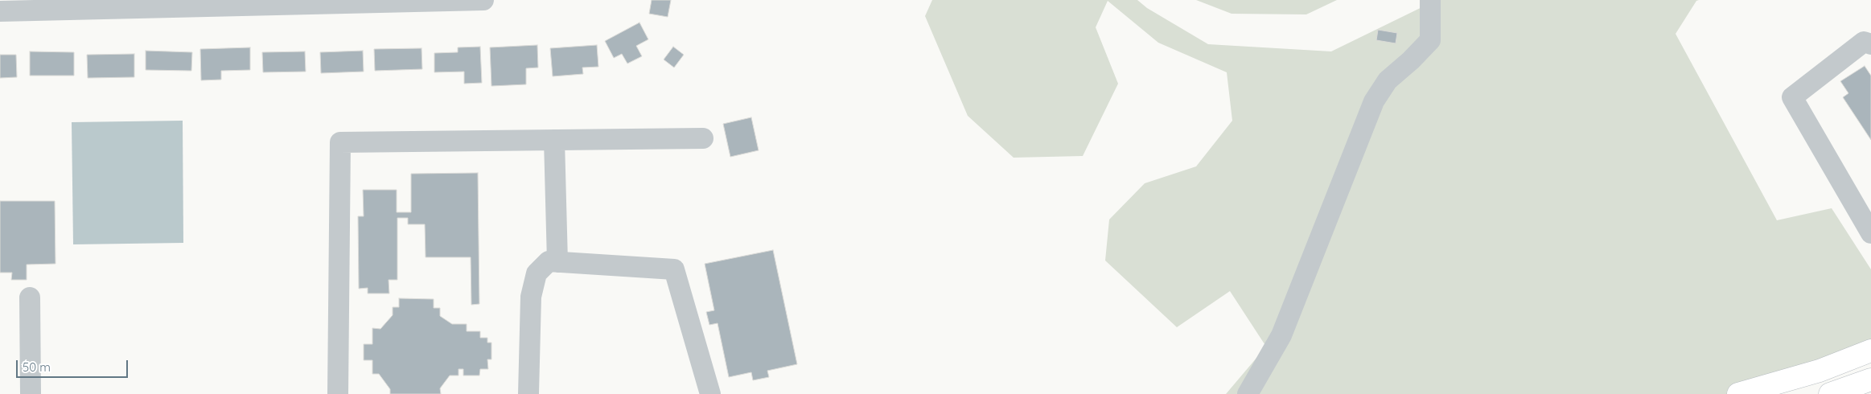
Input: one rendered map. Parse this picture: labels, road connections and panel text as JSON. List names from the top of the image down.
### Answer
{
  "scale_bar": "50 m"
}
